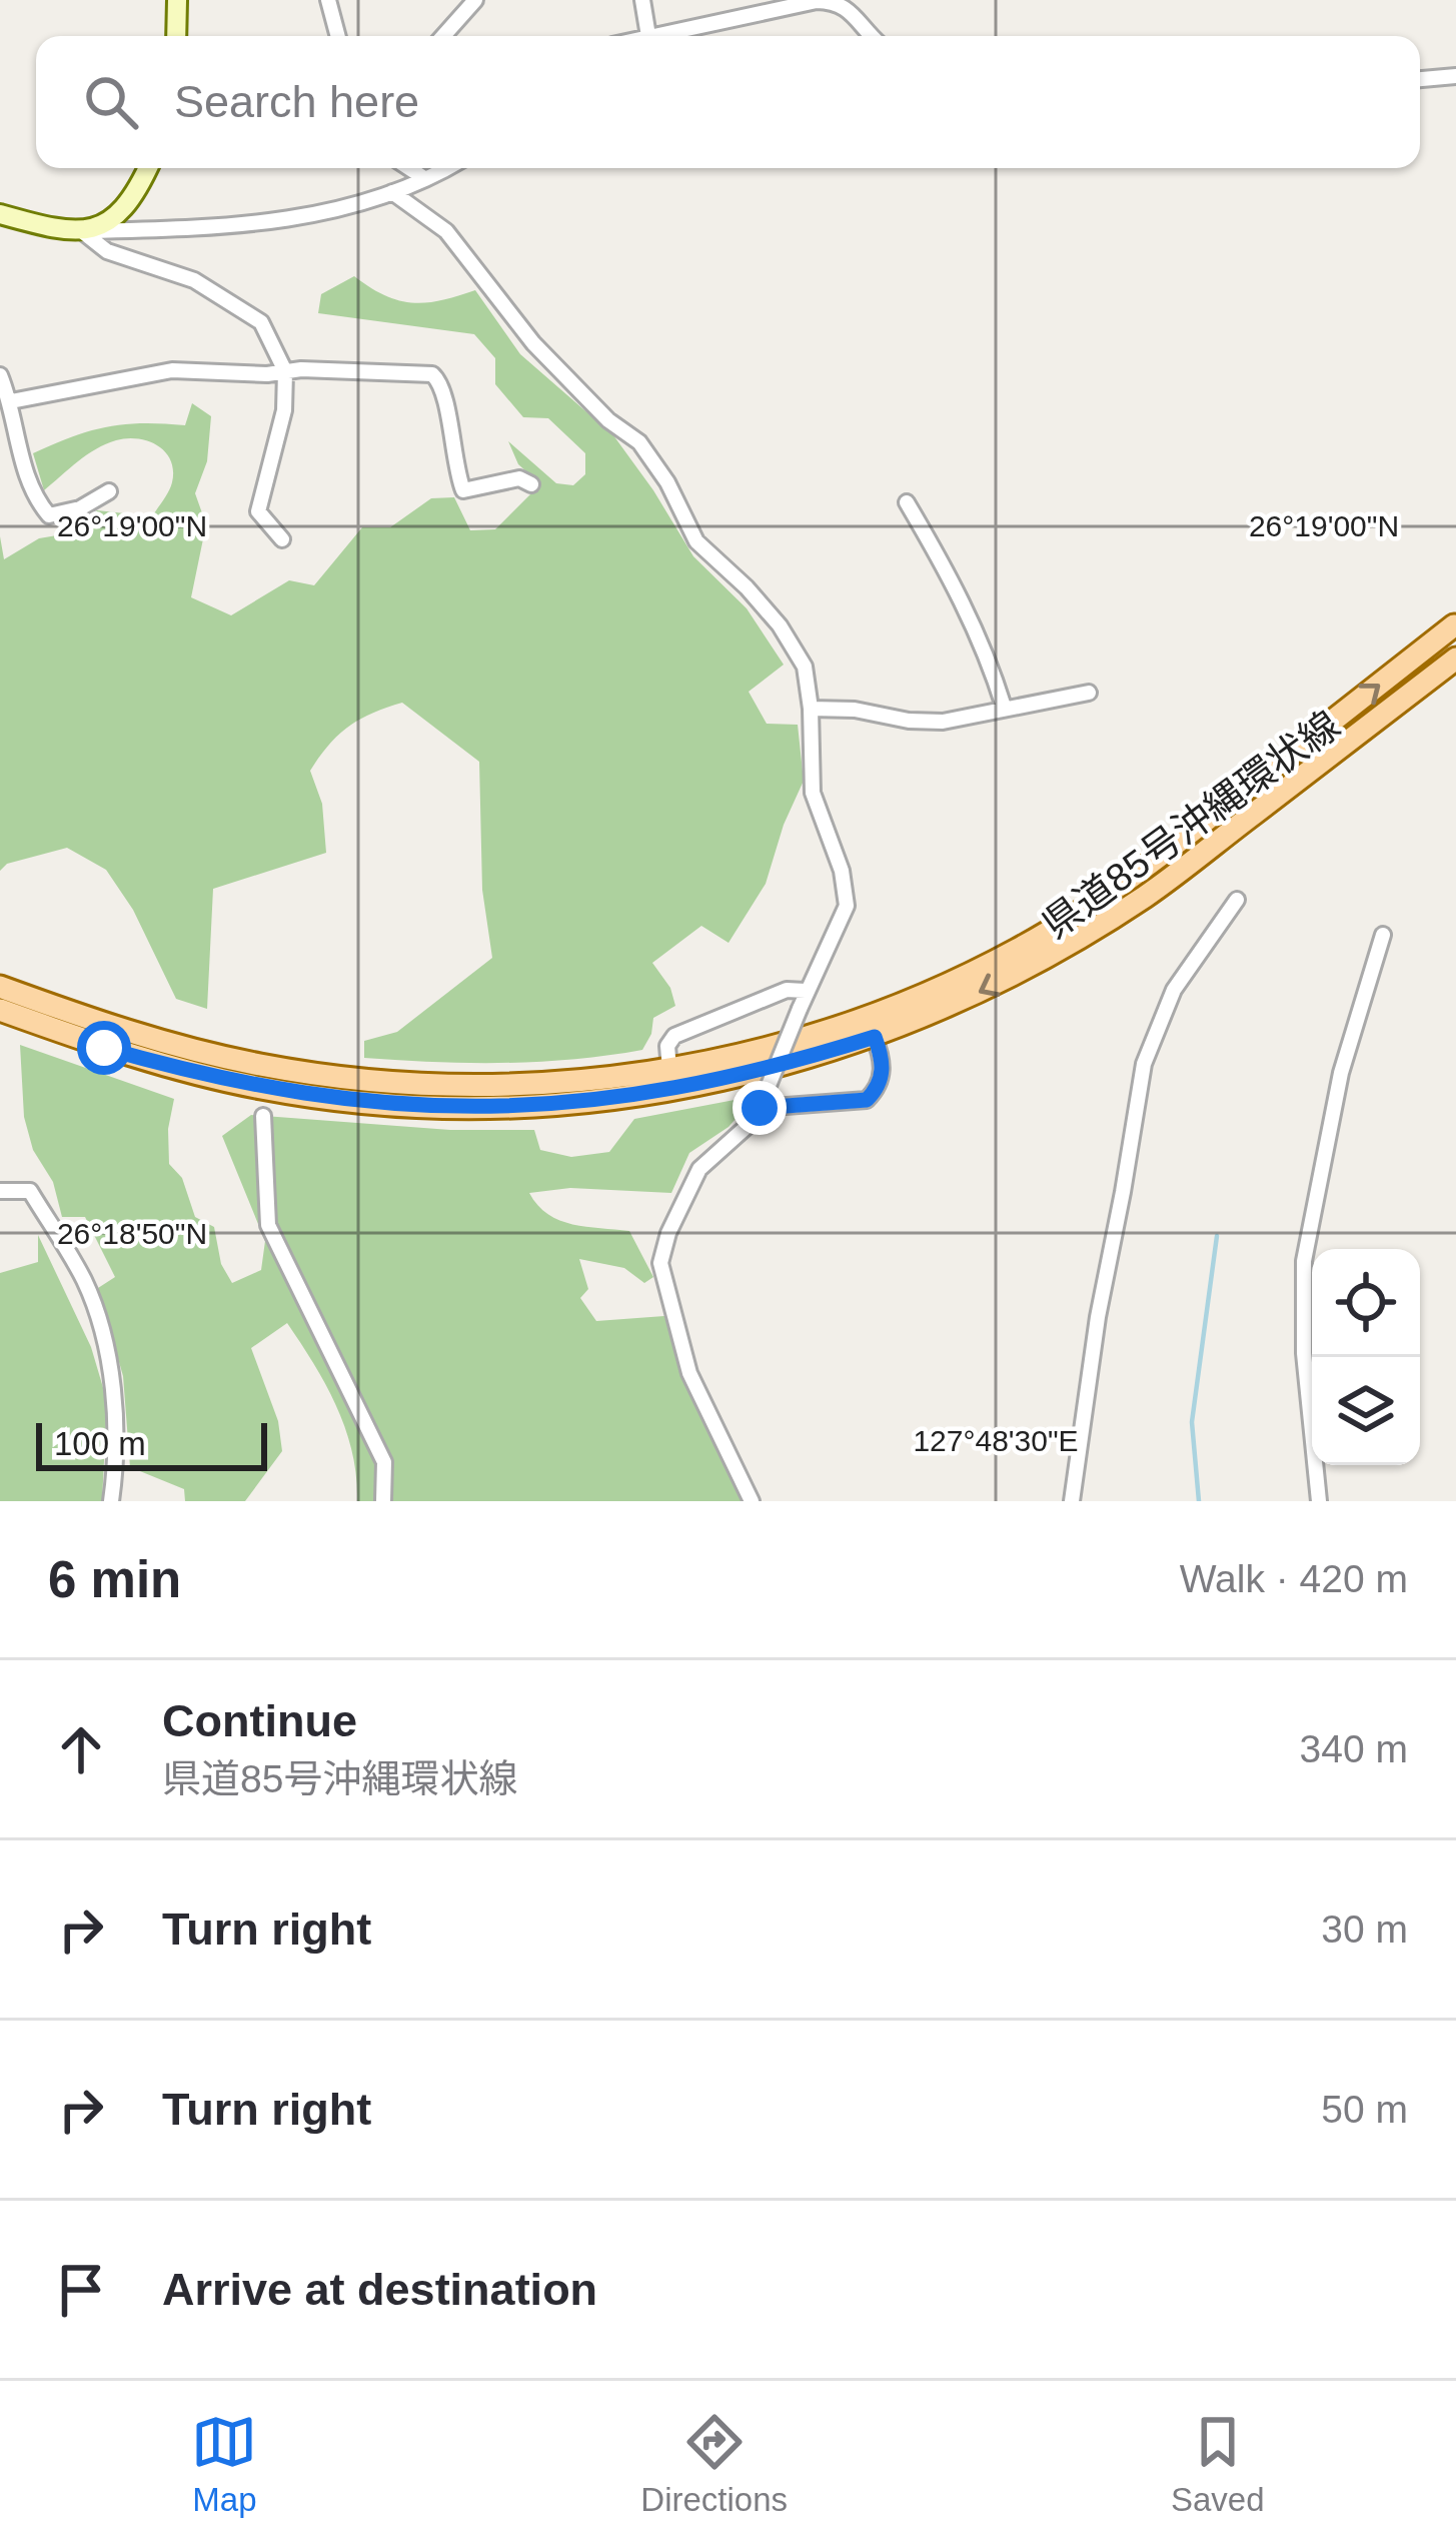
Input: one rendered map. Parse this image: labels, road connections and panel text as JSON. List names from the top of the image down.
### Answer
{
  "streets": {
    "main road": ["県道85号沖縄環状線"]
  },
  "scale_bar": "100 m",
  "page": {
    "search": "Search here",
    "scale": "100 m",
    "heading": ["6 min", "Walk · 420 m"],
    "list": [
      ["Continue", "県道85号沖縄環状線", "340 m"],
      ["Turn right", "30 m"],
      ["Turn right", "50 m"],
      "Arrive at destination"
    ],
    "nav": ["Map", "Directions", "Saved"]
  },
  "coordinates": ["26°19'00\"N", "26°18'50\"N", "127°48'30\"E"]
}
